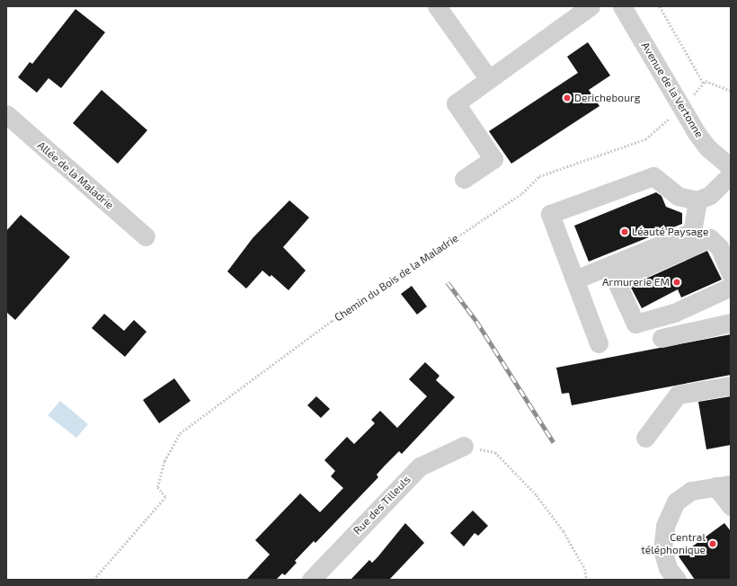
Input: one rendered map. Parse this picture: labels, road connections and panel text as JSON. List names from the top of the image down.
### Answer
{
  "streets": {
    "street": ["Avenue de la Vertonne", "Allée de la Maladrie", "Rue des Tilleuls"],
    "path": ["Chemin du Bois de la Maladrie"]
  },
  "crossings": [
    ["Avenue de la Vertonne", "Chemin du Bois de la Maladrie"]
  ],
  "places": [
    "Derichebourg",
    "Léauté Paysage",
    "Armurerie EM",
    "Central téléphonique"
  ]
}
